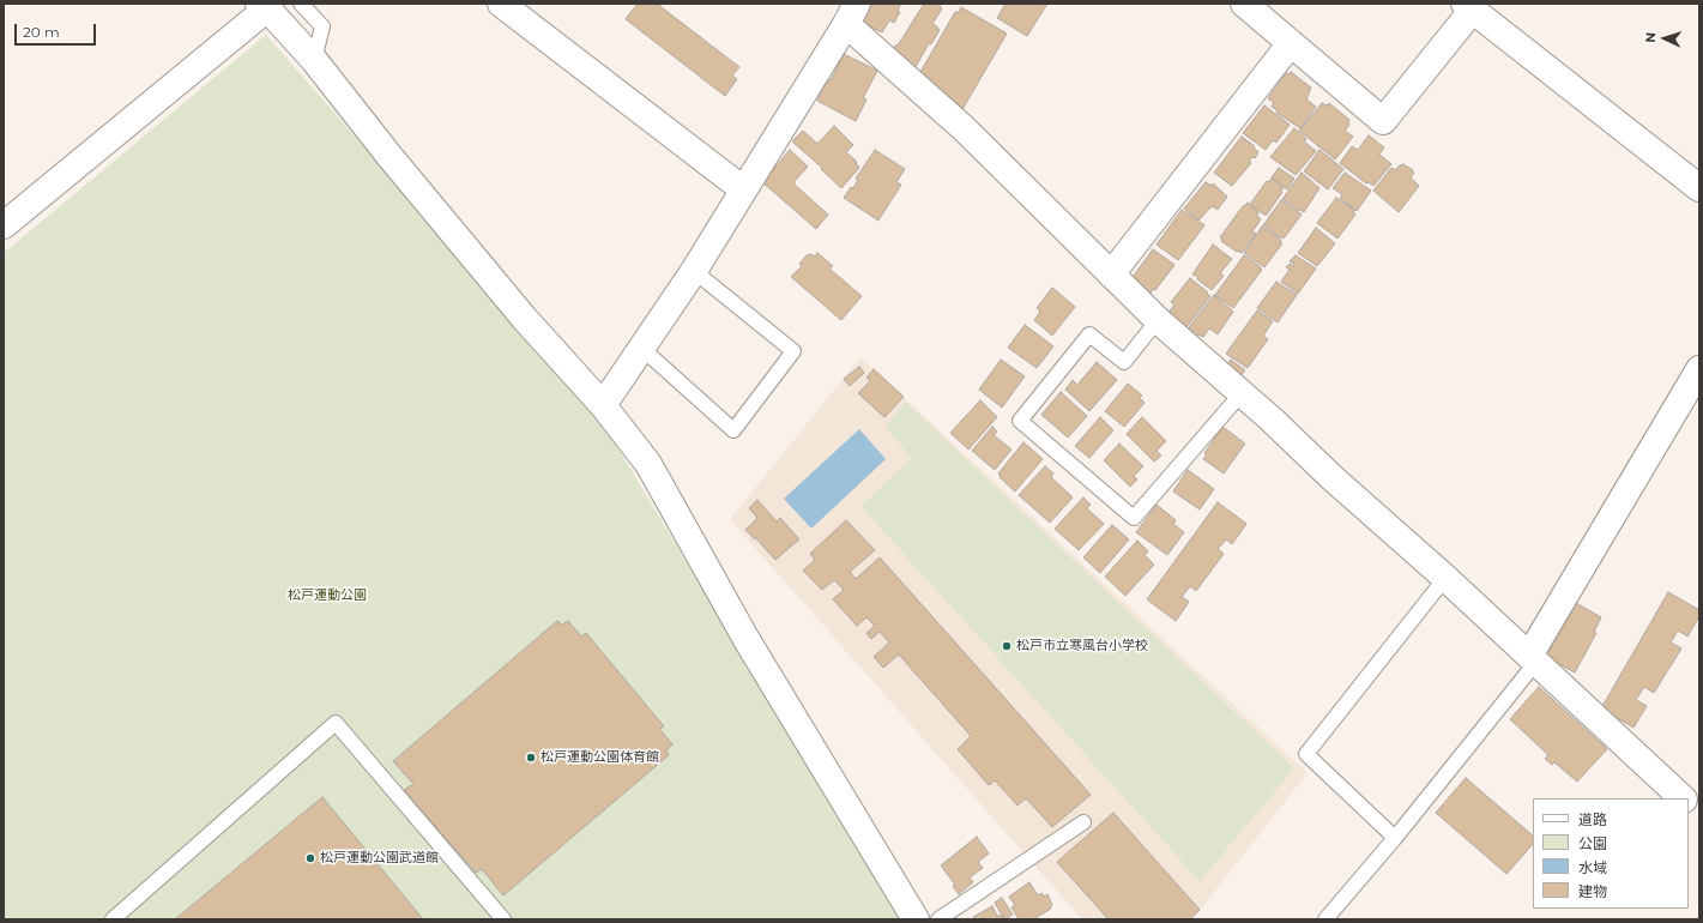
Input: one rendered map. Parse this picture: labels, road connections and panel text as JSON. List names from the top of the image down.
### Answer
{
  "parks": ["松戸運動公園"],
  "places": ["松戸市立寒風台小学校", "松戸運動公園体育館", "松戸運動公園武道館"],
  "legend": [
    "道路",
    "公園",
    "水域",
    "建物"
  ],
  "scale_bar": "20 m",
  "north": "left"
}
